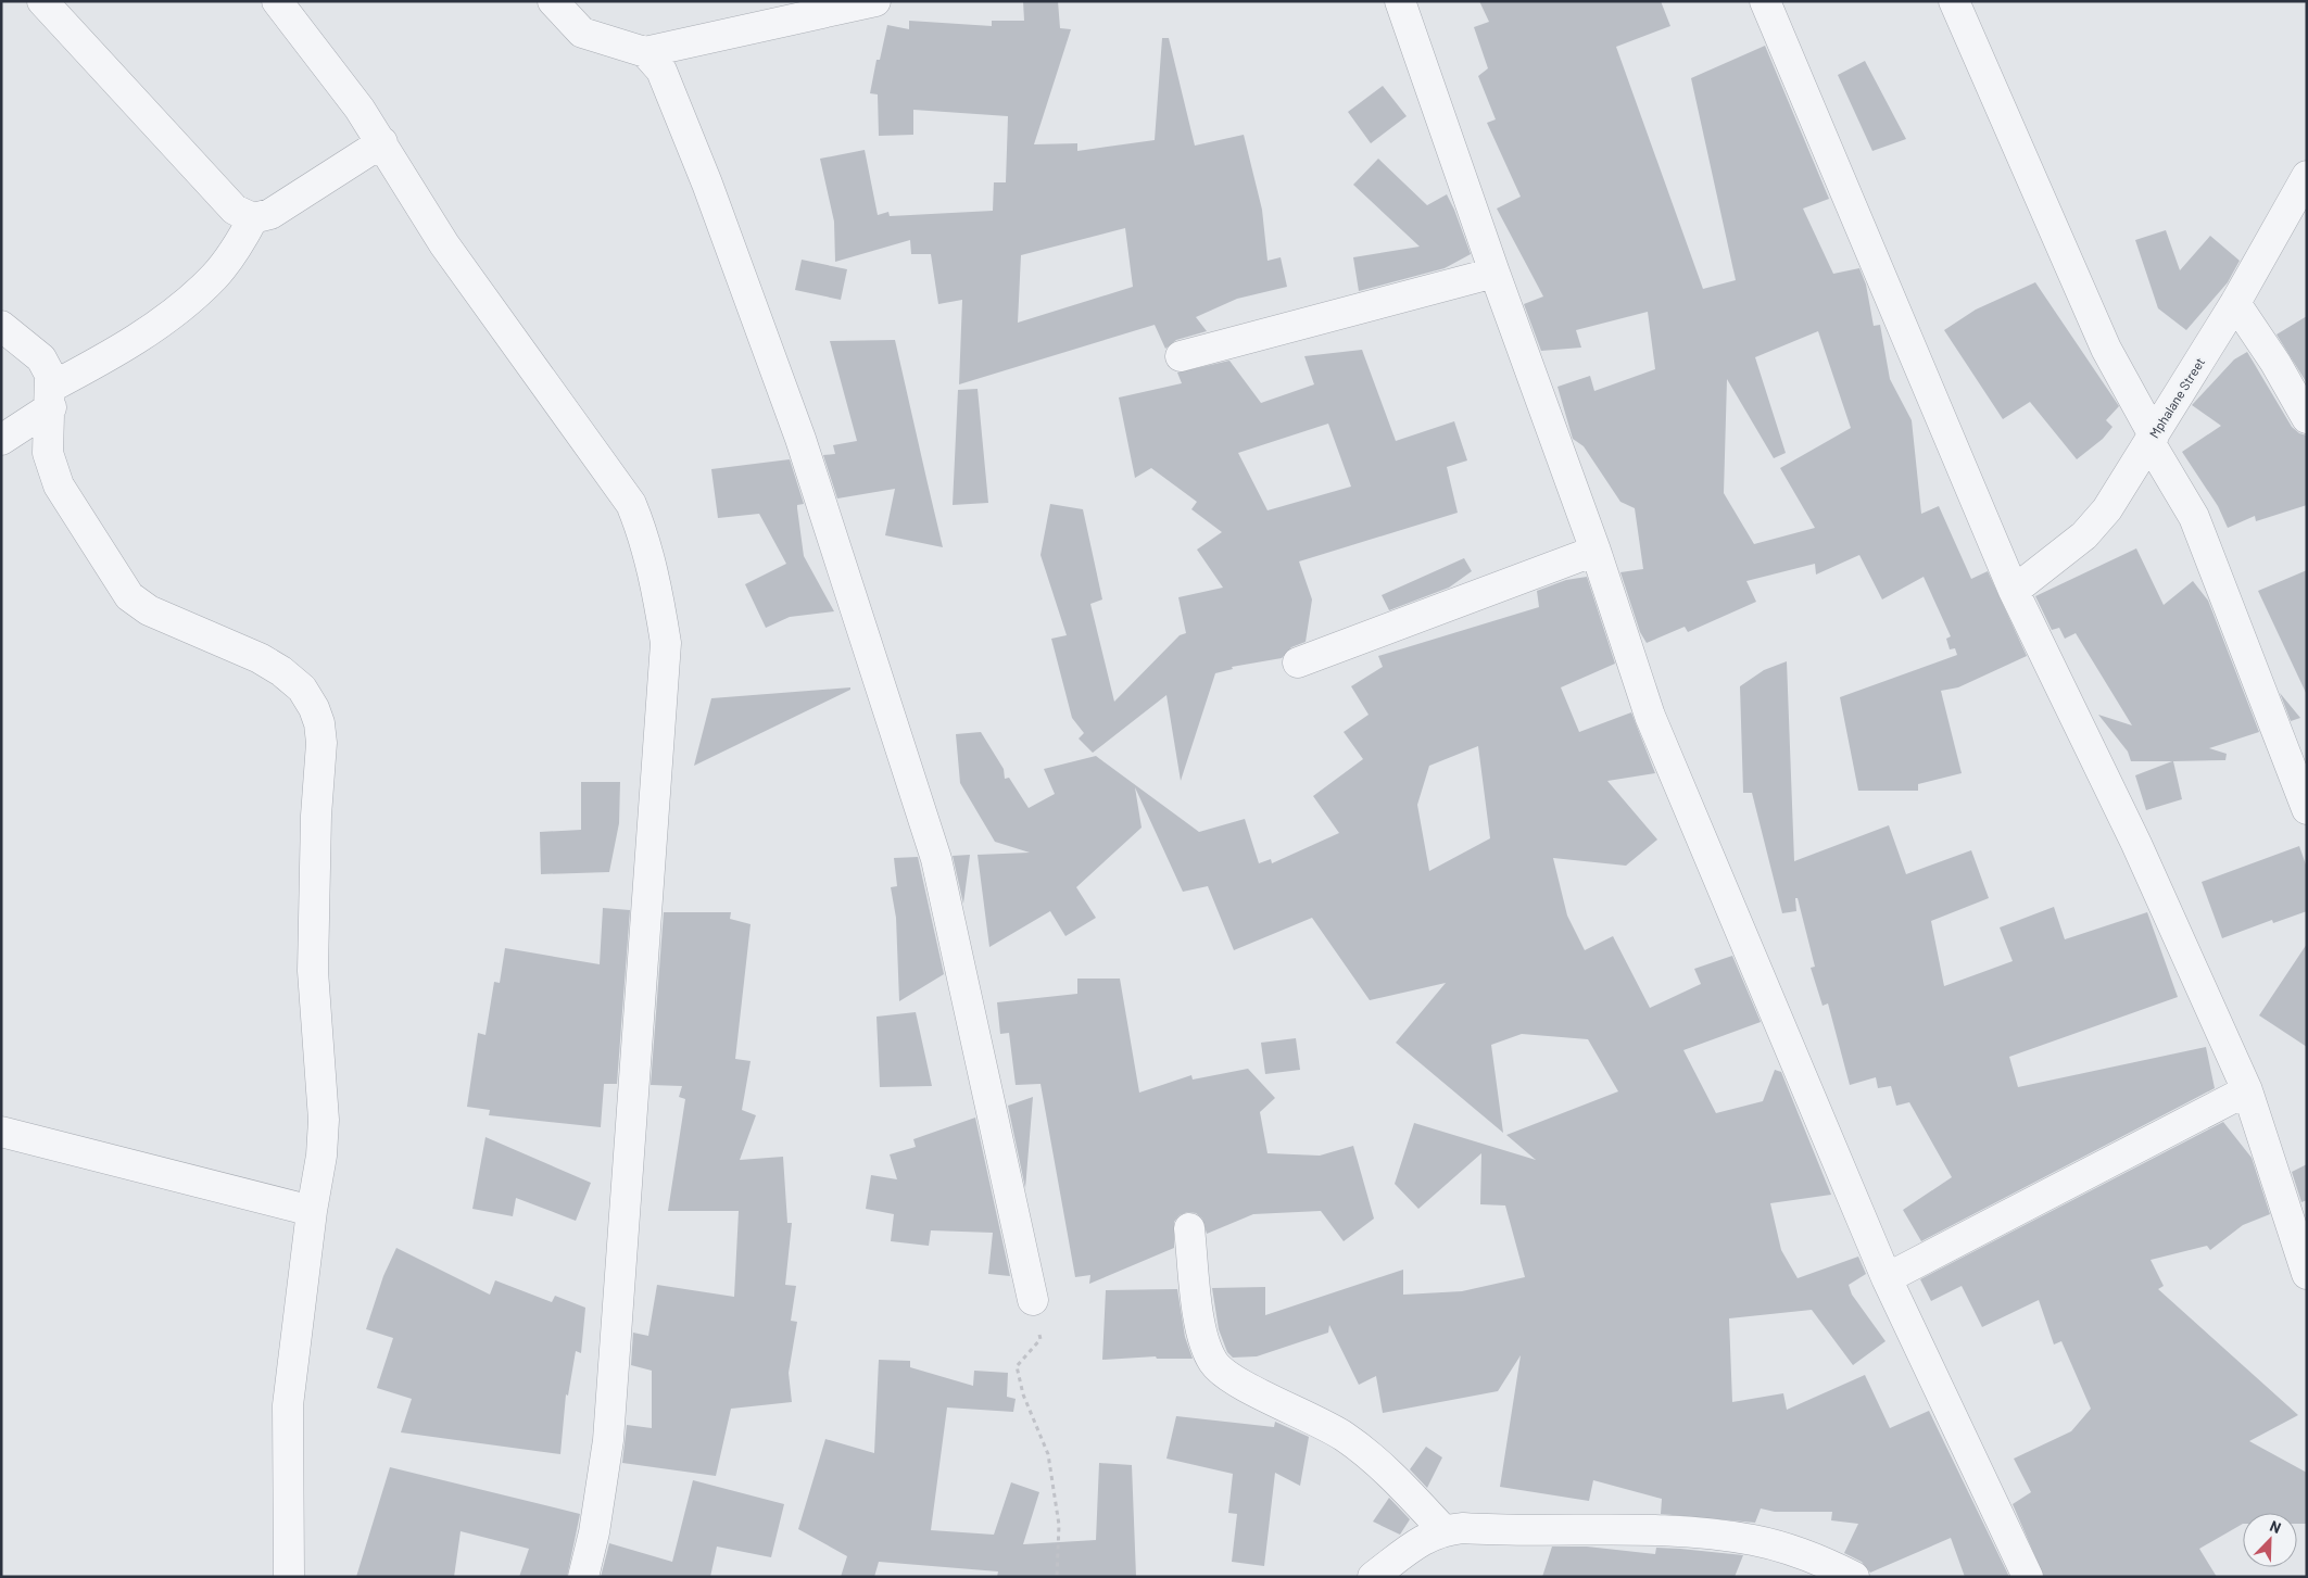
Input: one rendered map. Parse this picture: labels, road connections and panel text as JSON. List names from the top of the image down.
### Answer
{
  "streets": {
    "street": ["Mphalane Street"]
  },
  "north": "top right"
}
